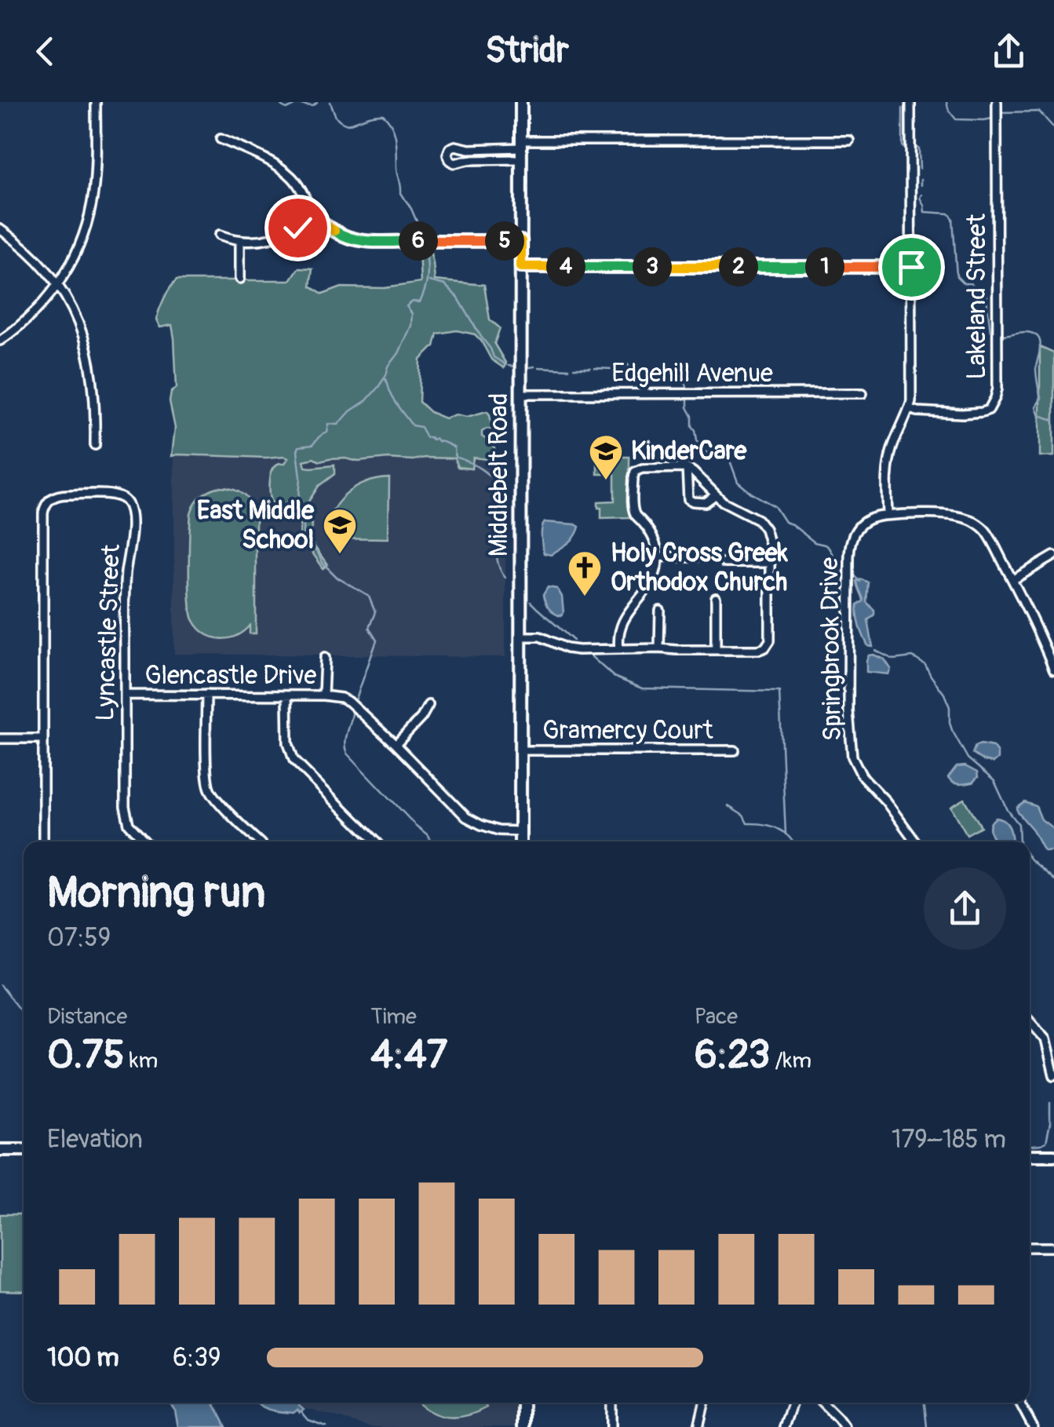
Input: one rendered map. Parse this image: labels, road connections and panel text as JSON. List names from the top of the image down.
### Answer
{
  "streets": {
    "street": [
      "Lakeland Street",
      "Edgehill Avenue",
      "Middlebelt Road",
      "Lyncastle Street",
      "Springbrook Drive",
      "Glencastle Drive",
      "Gramercy Court"
    ]
  },
  "crossings": [
    ["Edgehill Avenue", "Middlebelt Road"],
    ["Middlebelt Road", "Glencastle Drive"],
    ["Middlebelt Road", "Gramercy Court"],
    ["Lyncastle Street", "Glencastle Drive"]
  ],
  "places": {
    "school or university": ["KinderCare", "East Middle School"],
    "church": ["Holy Cross Greek Orthodox Church"]
  },
  "page": {
    "header": "Stridr",
    "pins": [
      "5",
      "6",
      "1",
      "2",
      "3",
      "4"
    ],
    "heading": ["Morning run", "07:59"],
    "stats": [
      ["Distance", "0.75 km"],
      ["Time", "4:47"],
      ["Pace", "6:23 /km"]
    ],
    "chart": ["Elevation", "179–185 m"],
    "list": [
      {
        "name": "100 m",
        "note": "6:39"
      }
    ]
  }
}
